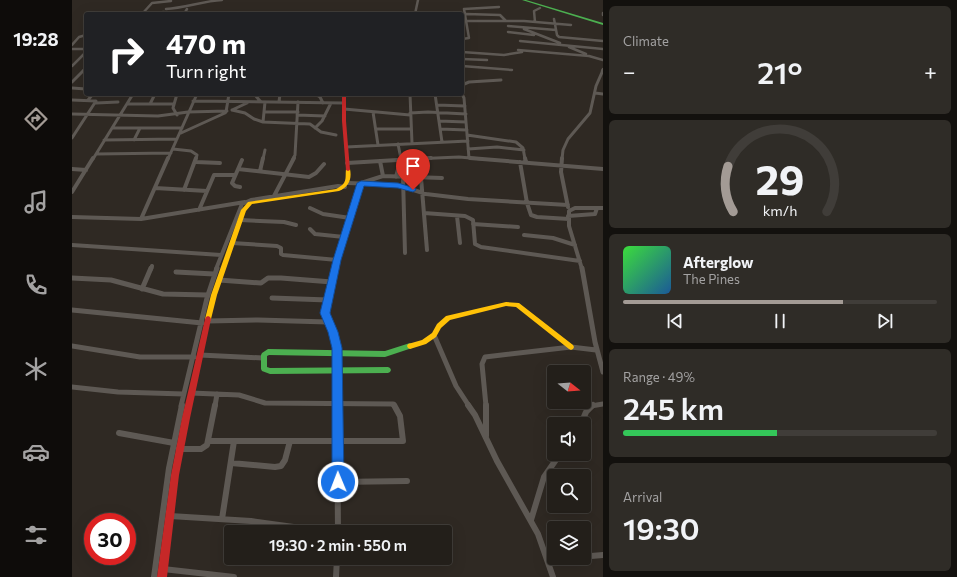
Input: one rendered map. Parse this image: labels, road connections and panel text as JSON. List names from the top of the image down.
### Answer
{
  "north": "right",
  "page": {
    "tabs": "19:28",
    "tile": [
      "Climate",
      ["Range · 49%", "245 km"],
      ["Arrival", "19:30"]
    ],
    "turn": ["470 m", "Turn right"],
    "heat": ["−", "21°", "+"],
    "song": ["Afterglow", "The Pines"],
    "limit": "30",
    "trip": "19:30 · 2 min · 550 m",
    "gauge": ["29", "km/h"]
  }
}
